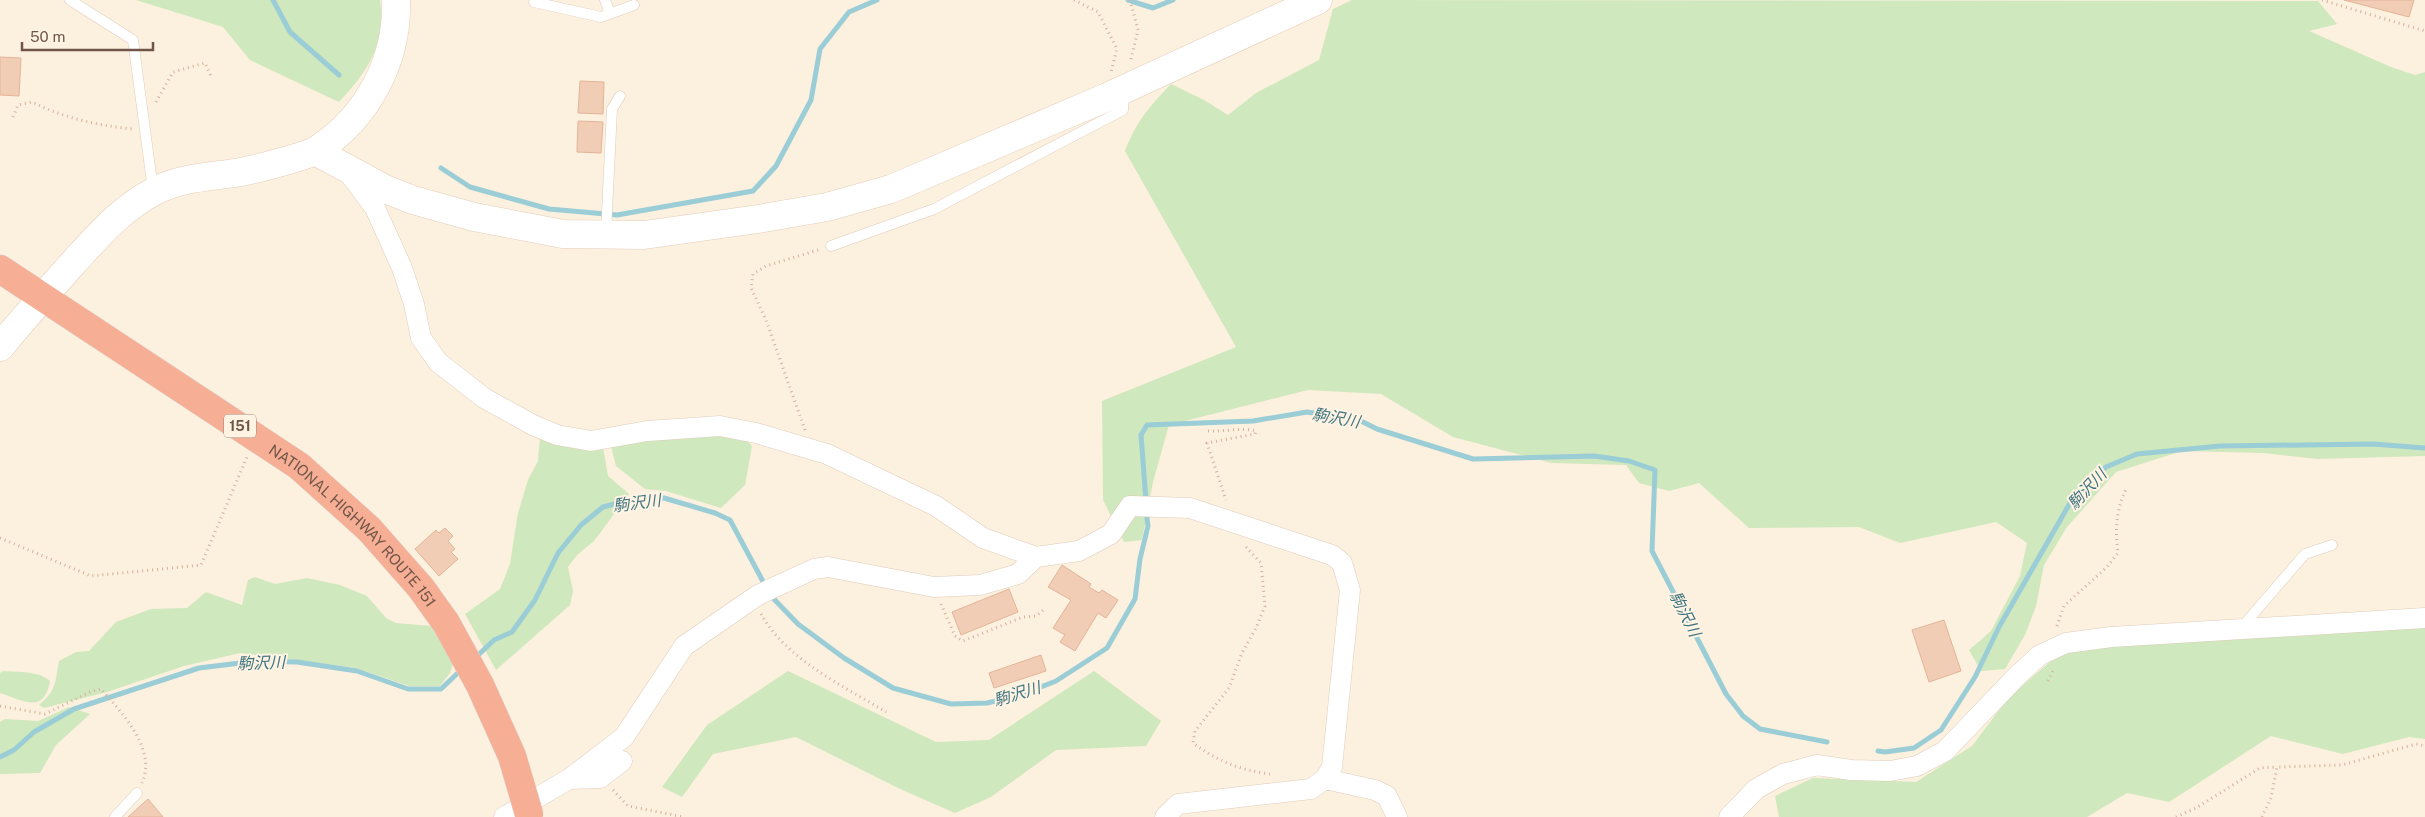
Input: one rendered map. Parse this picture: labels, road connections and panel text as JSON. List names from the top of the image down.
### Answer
{
  "streets": {
    "highway": ["151", "NATIONAL HIGHWAY ROUTE 151"]
  },
  "water": ["駒沢川"],
  "scale_bar": "50 m"
}
